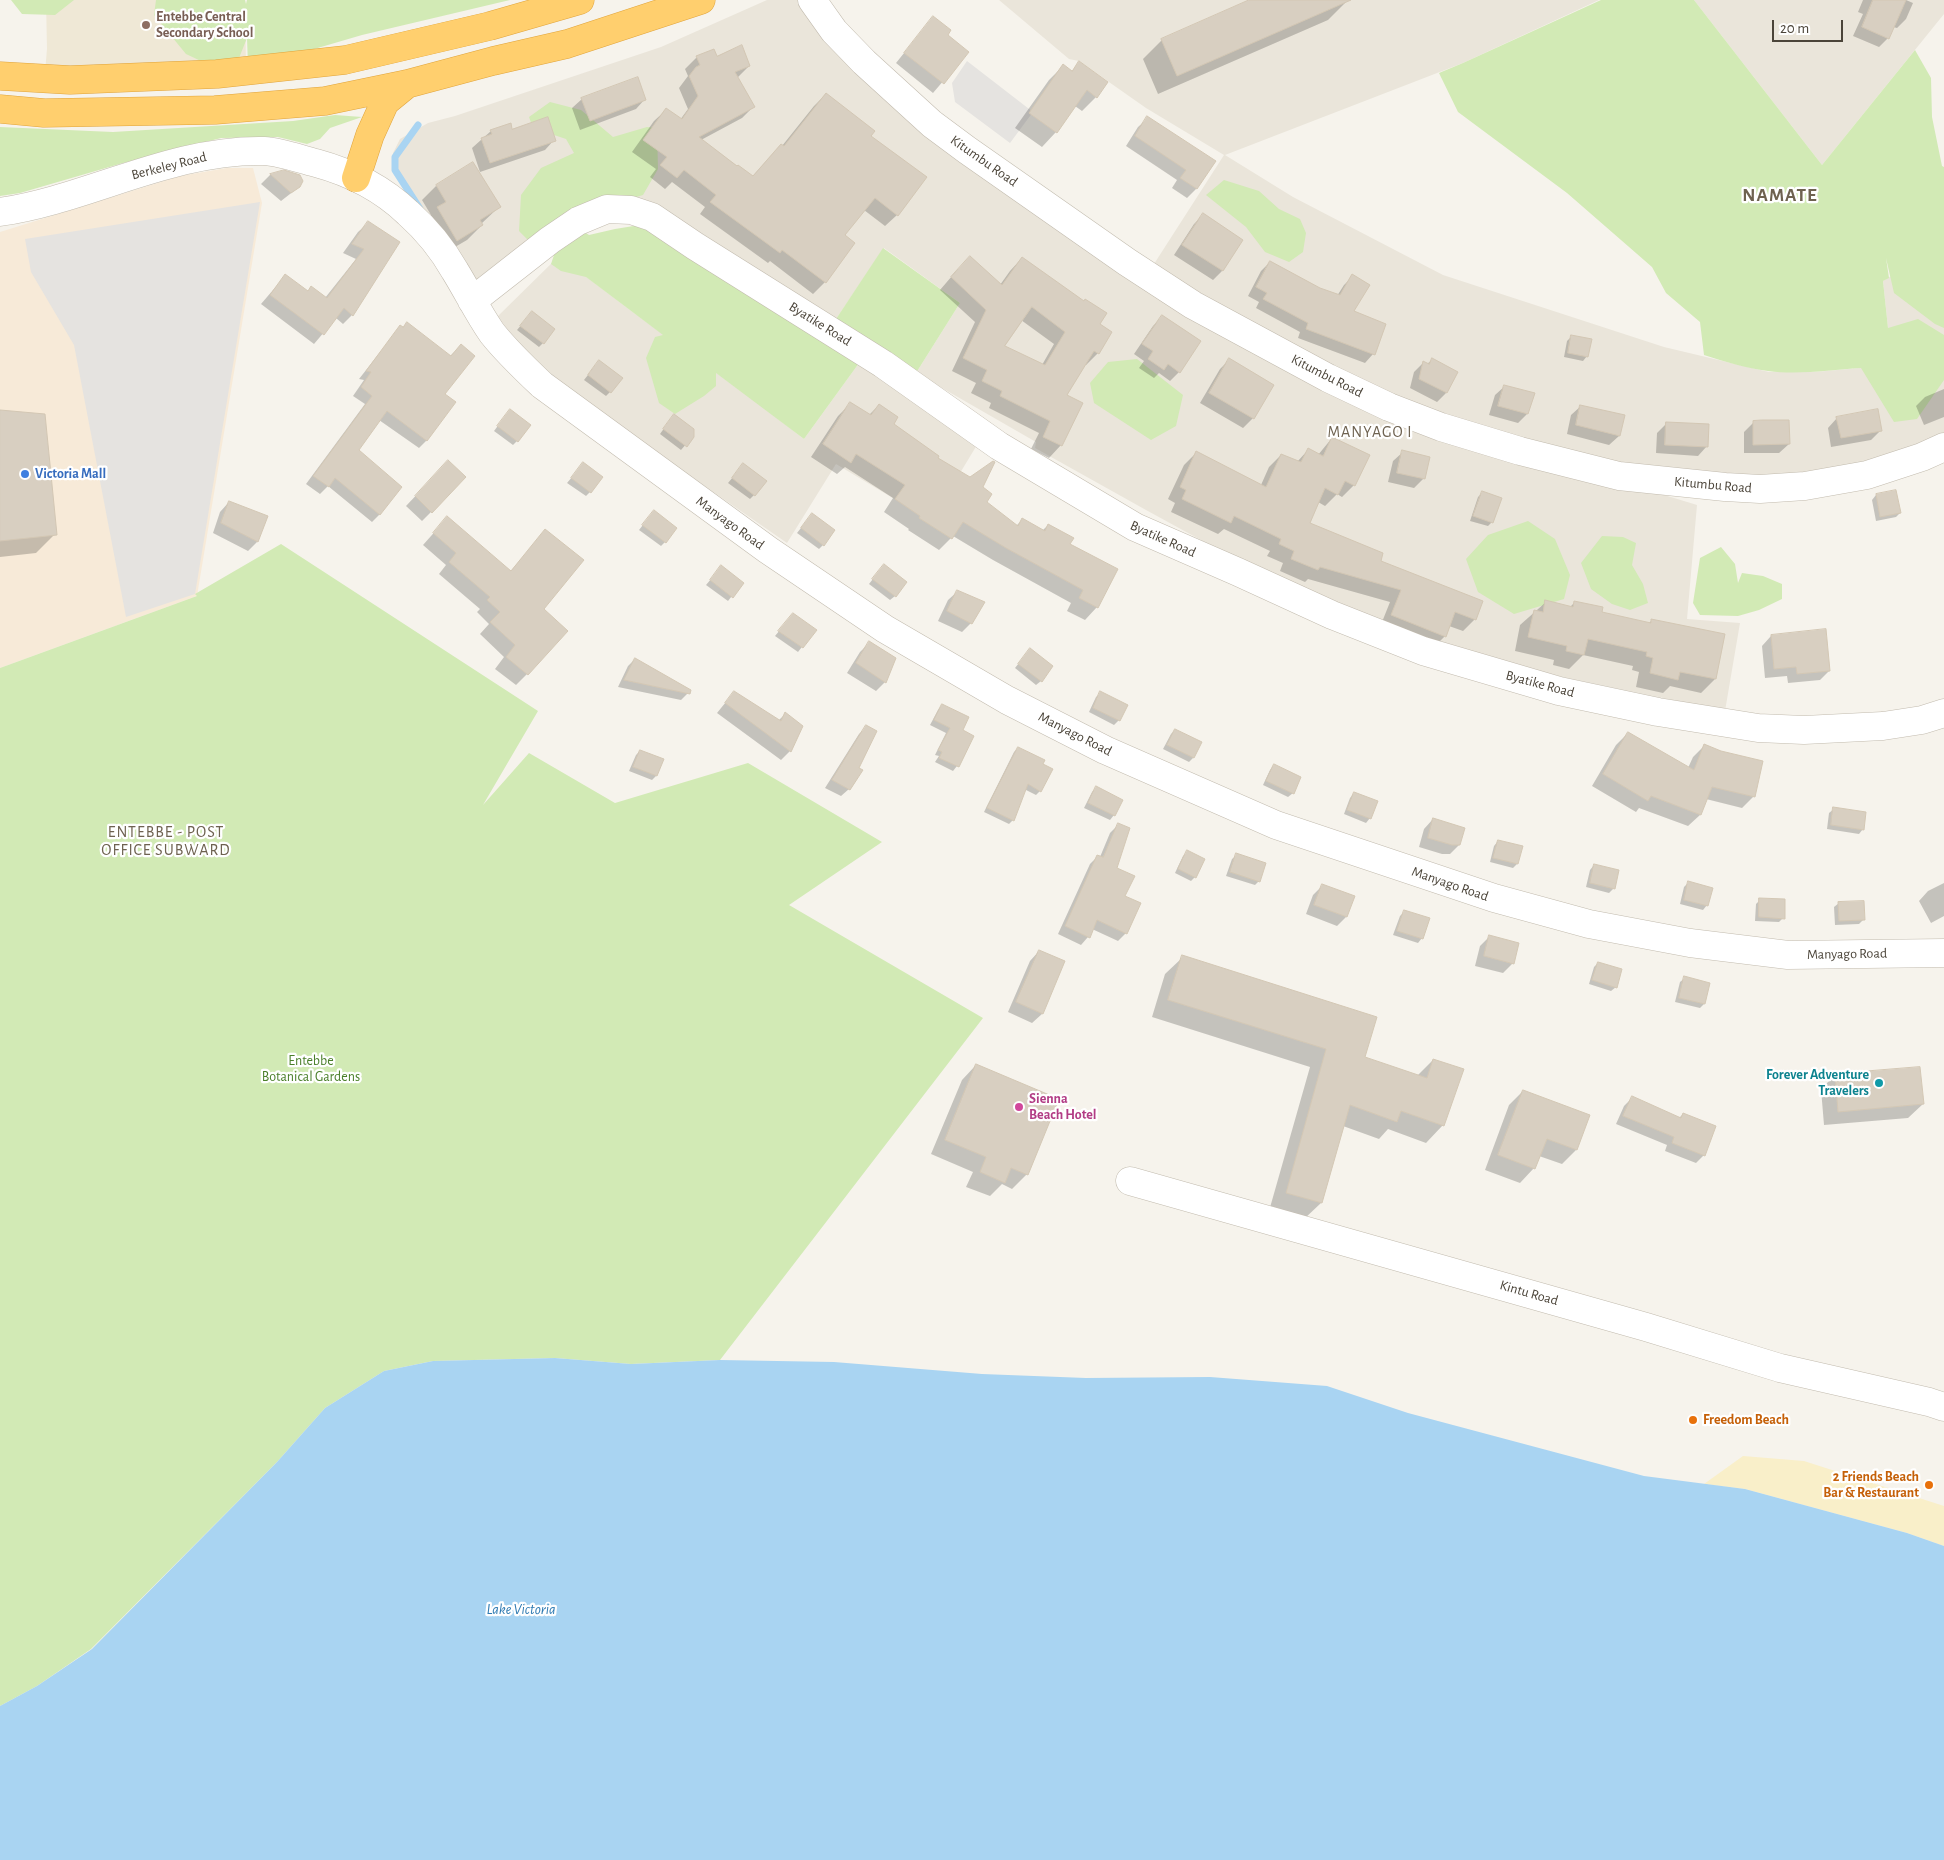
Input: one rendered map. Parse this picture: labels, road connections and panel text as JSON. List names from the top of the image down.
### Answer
{
  "streets": {
    "street": [
      "Kitumbu Road",
      "Berkeley Road",
      "Byatike Road",
      "Manyago Road",
      "Kintu Road"
    ]
  },
  "crossings": [
    ["Berkeley Road", "Manyago Road"],
    ["Byatike Road", "Manyago Road"]
  ],
  "districts": ["NAMATE", "MANYAGO I", "ENTEBBE - POST OFFICE SUBWARD"],
  "water": ["Lake Victoria"],
  "parks": ["Entebbe Botanical Gardens"],
  "places": [
    "Entebbe Central Secondary School",
    "Victoria Mall",
    "Forever Adventure Travelers",
    "Sienna Beach Hotel",
    "Freedom Beach",
    "2 Friends Beach Bar & Restaurant"
  ],
  "scale_bar": "20 m"
}
